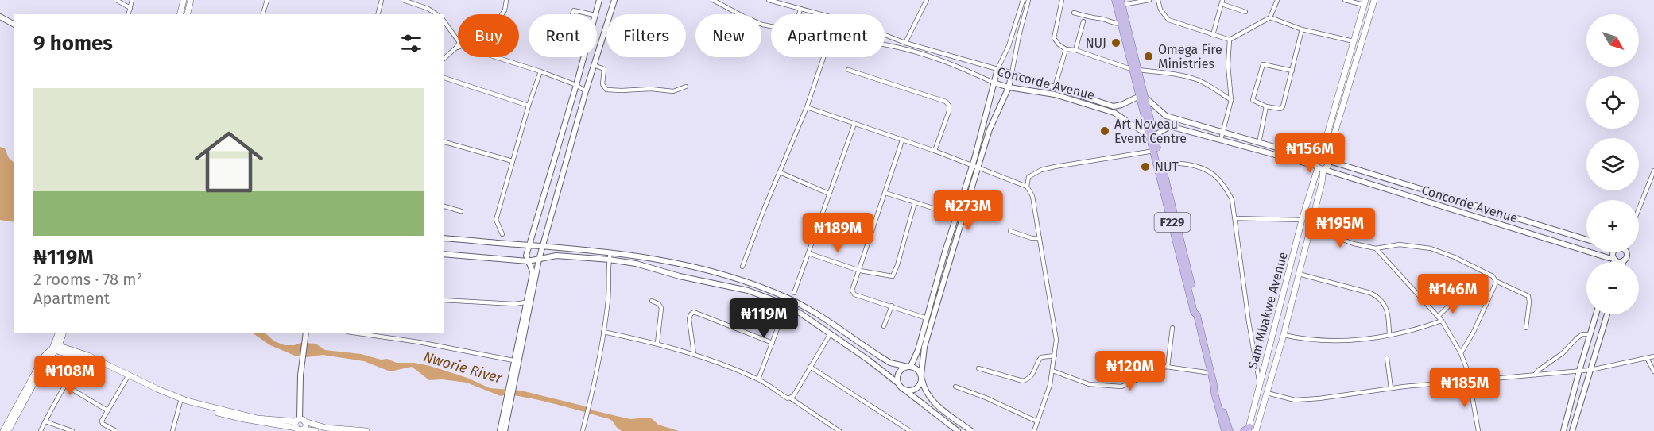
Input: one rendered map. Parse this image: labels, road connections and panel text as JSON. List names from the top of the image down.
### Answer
{
  "streets": {
    "main road": ["F229", "Sam Mbakwe Avenue"],
    "street": ["Concorde Avenue"]
  },
  "crossings": [
    ["Concorde Avenue", "F229"],
    ["Concorde Avenue", "Sam Mbakwe Avenue"]
  ],
  "water": ["Nworie River"],
  "places": [
    "NUJ",
    "Omega Fire Ministries",
    "Art Noveau Event Centre",
    "NUT"
  ],
  "north": "bottom right",
  "page": {
    "map_buttons": ["+", "−"],
    "chip": [
      "Buy",
      "Rent",
      "Filters",
      "New",
      "Apartment"
    ],
    "heading": "9 homes",
    "list": [
      {
        "name": "₦119M",
        "note": "2 rooms · 78 m² · Apartment"
      }
    ],
    "price": [
      "₦156M",
      "₦273M",
      "₦195M",
      "₦189M",
      "₦146M",
      "₦119M",
      "₦120M",
      "₦108M",
      "₦185M"
    ]
  }
}
